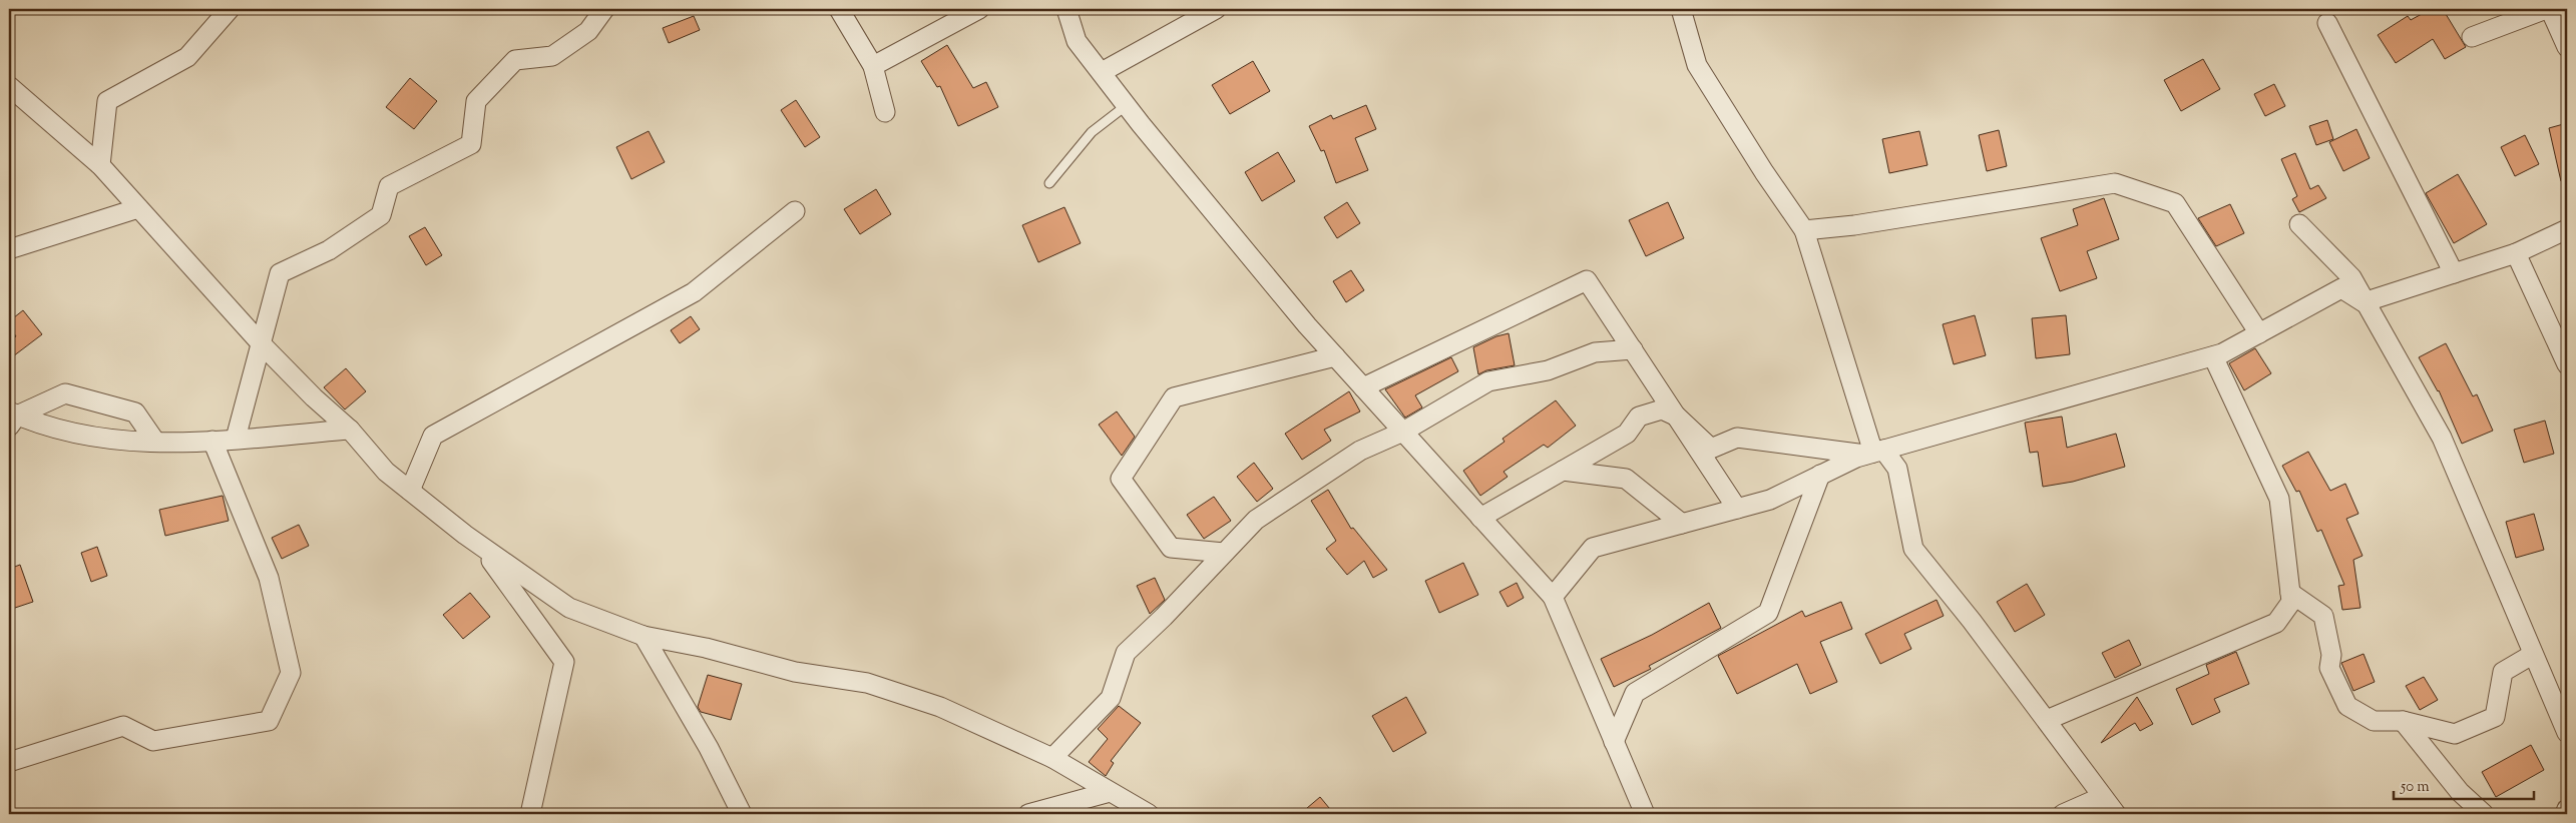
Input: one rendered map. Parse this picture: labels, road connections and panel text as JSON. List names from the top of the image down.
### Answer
{
  "scale_bar": "50 m"
}
